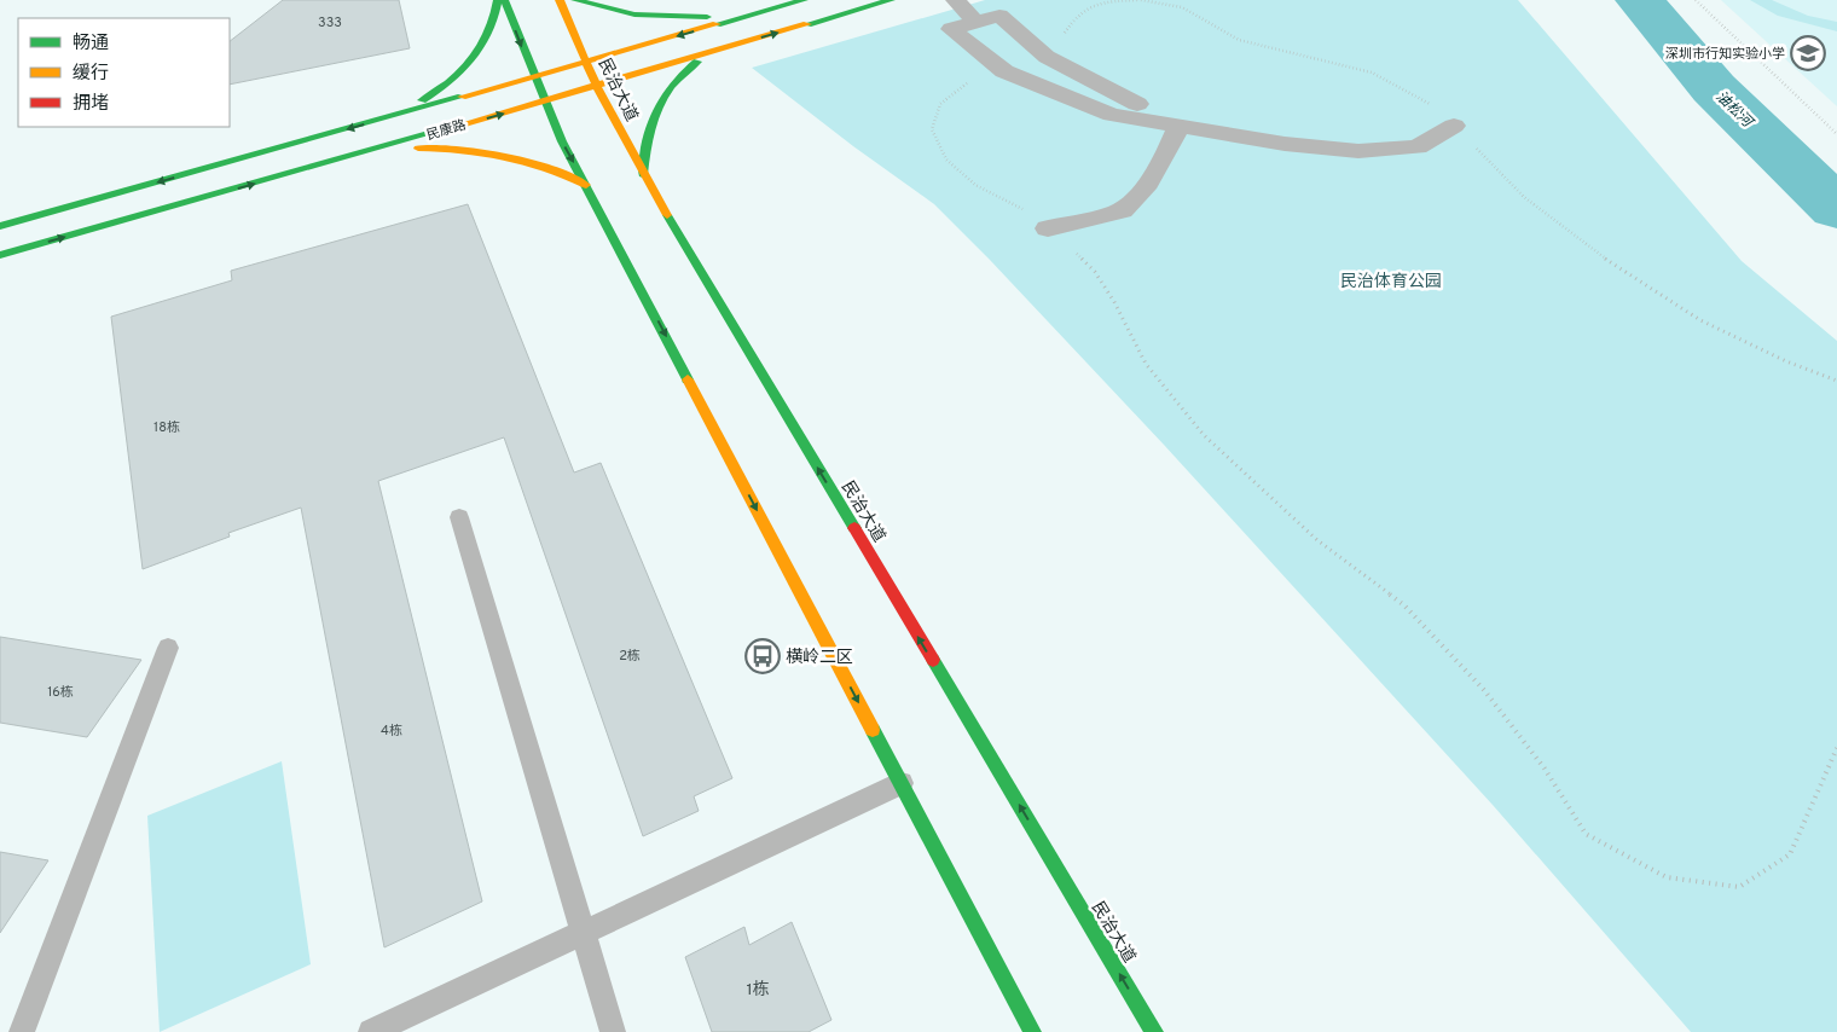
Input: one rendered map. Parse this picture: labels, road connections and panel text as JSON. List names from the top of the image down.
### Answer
{
  "streets": {
    "main road": ["民治大道", "民康路"]
  },
  "crossings": [
    ["民治大道", "民康路"]
  ],
  "water": ["油松河"],
  "parks": ["民治体育公园"],
  "places": {
    "school or university": ["深圳市行知实验小学"],
    "bus stop": ["横岭二区"]
  },
  "house_numbers": [
    "333",
    "18栋",
    "2栋",
    "16栋",
    "4栋",
    "1栋"
  ],
  "legend": ["畅通", "缓行", "拥堵"]
}
